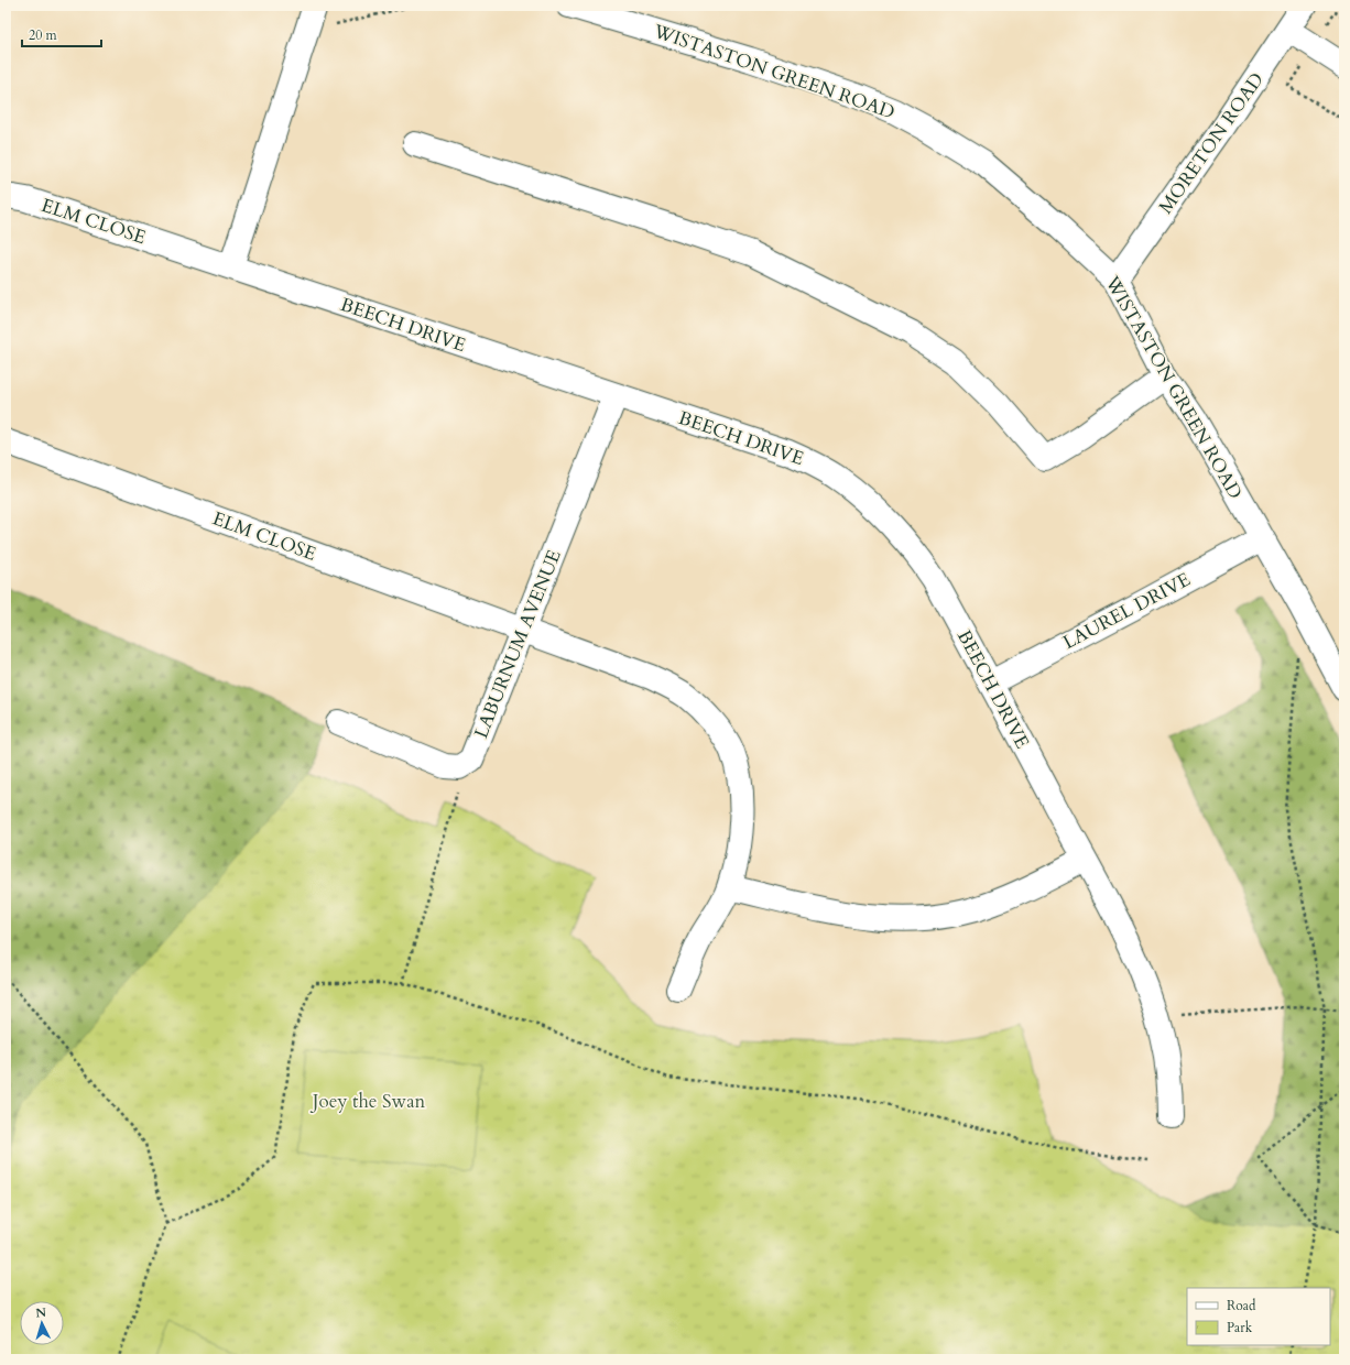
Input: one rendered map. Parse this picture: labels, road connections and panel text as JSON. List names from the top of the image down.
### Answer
{
  "streets": {
    "street": [
      "WISTASTON GREEN ROAD",
      "MORETON ROAD",
      "ELM CLOSE",
      "BEECH DRIVE",
      "LAUREL DRIVE",
      "LABURNUM AVENUE"
    ]
  },
  "crossings": [
    ["WISTASTON GREEN ROAD", "MORETON ROAD"],
    ["WISTASTON GREEN ROAD", "LAUREL DRIVE"],
    ["ELM CLOSE", "BEECH DRIVE"],
    ["ELM CLOSE", "LABURNUM AVENUE"],
    ["BEECH DRIVE", "LAUREL DRIVE"],
    ["BEECH DRIVE", "LABURNUM AVENUE"]
  ],
  "parks": ["Joey the Swan"],
  "legend": ["Road", "Park"],
  "scale_bar": "20 m",
  "north": "top"
}
